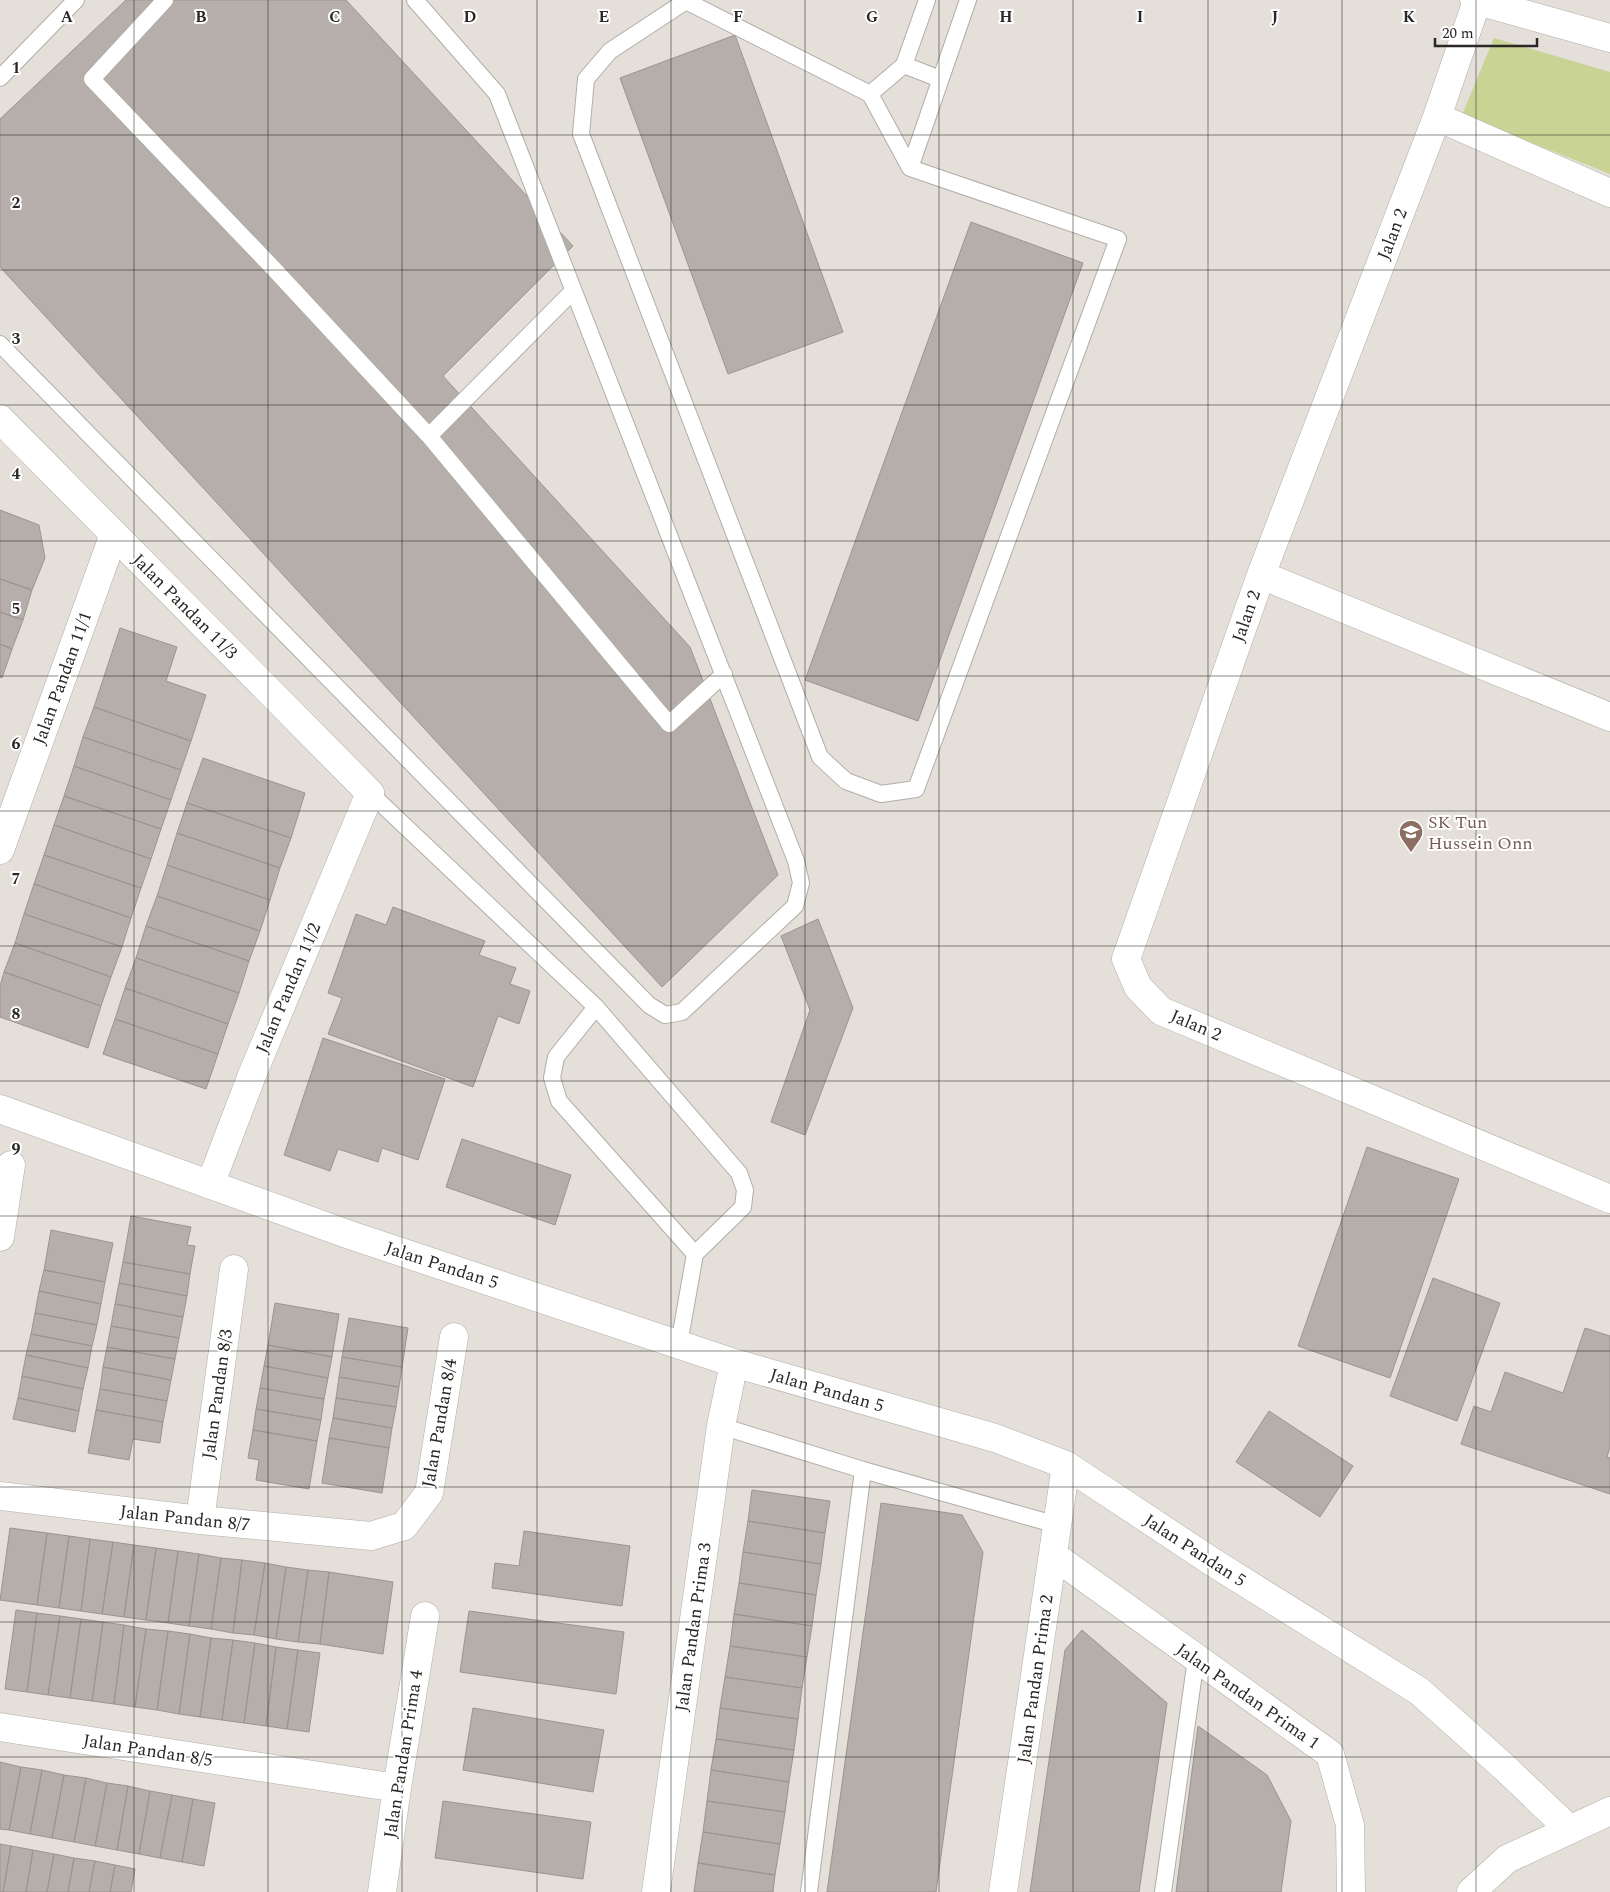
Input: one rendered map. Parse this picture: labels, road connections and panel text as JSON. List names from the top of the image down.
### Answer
{
  "streets": {
    "street": [
      "Jalan 2",
      "Jalan Pandan 11/3",
      "Jalan Pandan 11/1",
      "Jalan Pandan 11/2",
      "Jalan Pandan 5",
      "Jalan Pandan 8/3",
      "Jalan Pandan 8/4",
      "Jalan Pandan 8/7",
      "Jalan Pandan Prima 3",
      "Jalan Pandan Prima 2",
      "Jalan Pandan Prima 1",
      "Jalan Pandan 8/5",
      "Jalan Pandan Prima 4"
    ]
  },
  "crossings": [
    ["Jalan Pandan 11/3", "Jalan Pandan 11/1"],
    ["Jalan Pandan 11/3", "Jalan Pandan 11/2"],
    ["Jalan Pandan 11/2", "Jalan Pandan 5"],
    ["Jalan Pandan 5", "Jalan Pandan Prima 3"],
    ["Jalan Pandan 5", "Jalan Pandan Prima 2"],
    ["Jalan Pandan 8/3", "Jalan Pandan 8/7"],
    ["Jalan Pandan 8/4", "Jalan Pandan 8/7"],
    ["Jalan Pandan Prima 2", "Jalan Pandan Prima 1"],
    ["Jalan Pandan 8/5", "Jalan Pandan Prima 4"]
  ],
  "places": {
    "school or university": ["SK Tun Hussein Onn"]
  },
  "scale_bar": "20 m",
  "grid": {
    "columns": [
      "A",
      "B",
      "C",
      "D",
      "E",
      "F",
      "G",
      "H",
      "I",
      "J",
      "K"
    ],
    "rows": [
      "1",
      "2",
      "3",
      "4",
      "5",
      "6",
      "7",
      "8",
      "9"
    ]
  }
}
